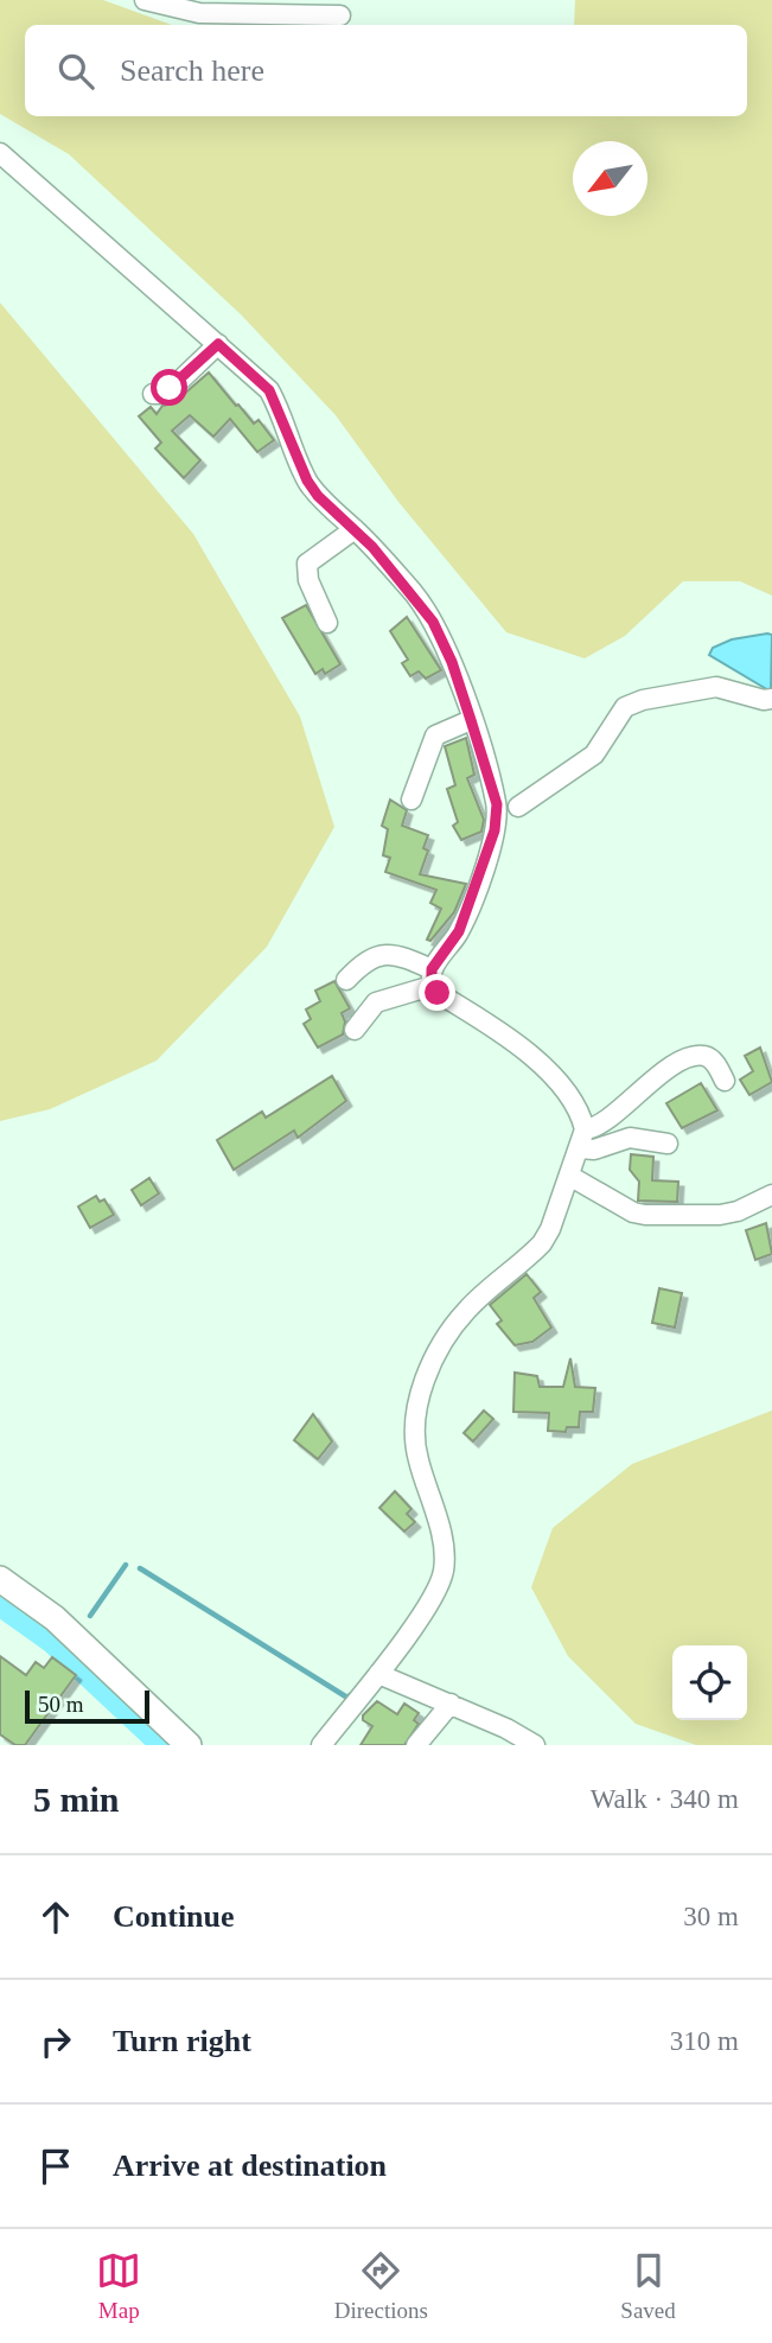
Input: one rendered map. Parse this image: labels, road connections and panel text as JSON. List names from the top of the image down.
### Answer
{
  "scale_bar": "50 m",
  "north": "bottom left",
  "page": {
    "search": "Search here",
    "scale": "50 m",
    "heading": ["5 min", "Walk · 340 m"],
    "list": [
      ["Continue", "30 m"],
      ["Turn right", "310 m"],
      "Arrive at destination"
    ],
    "nav": ["Map", "Directions", "Saved"]
  }
}
